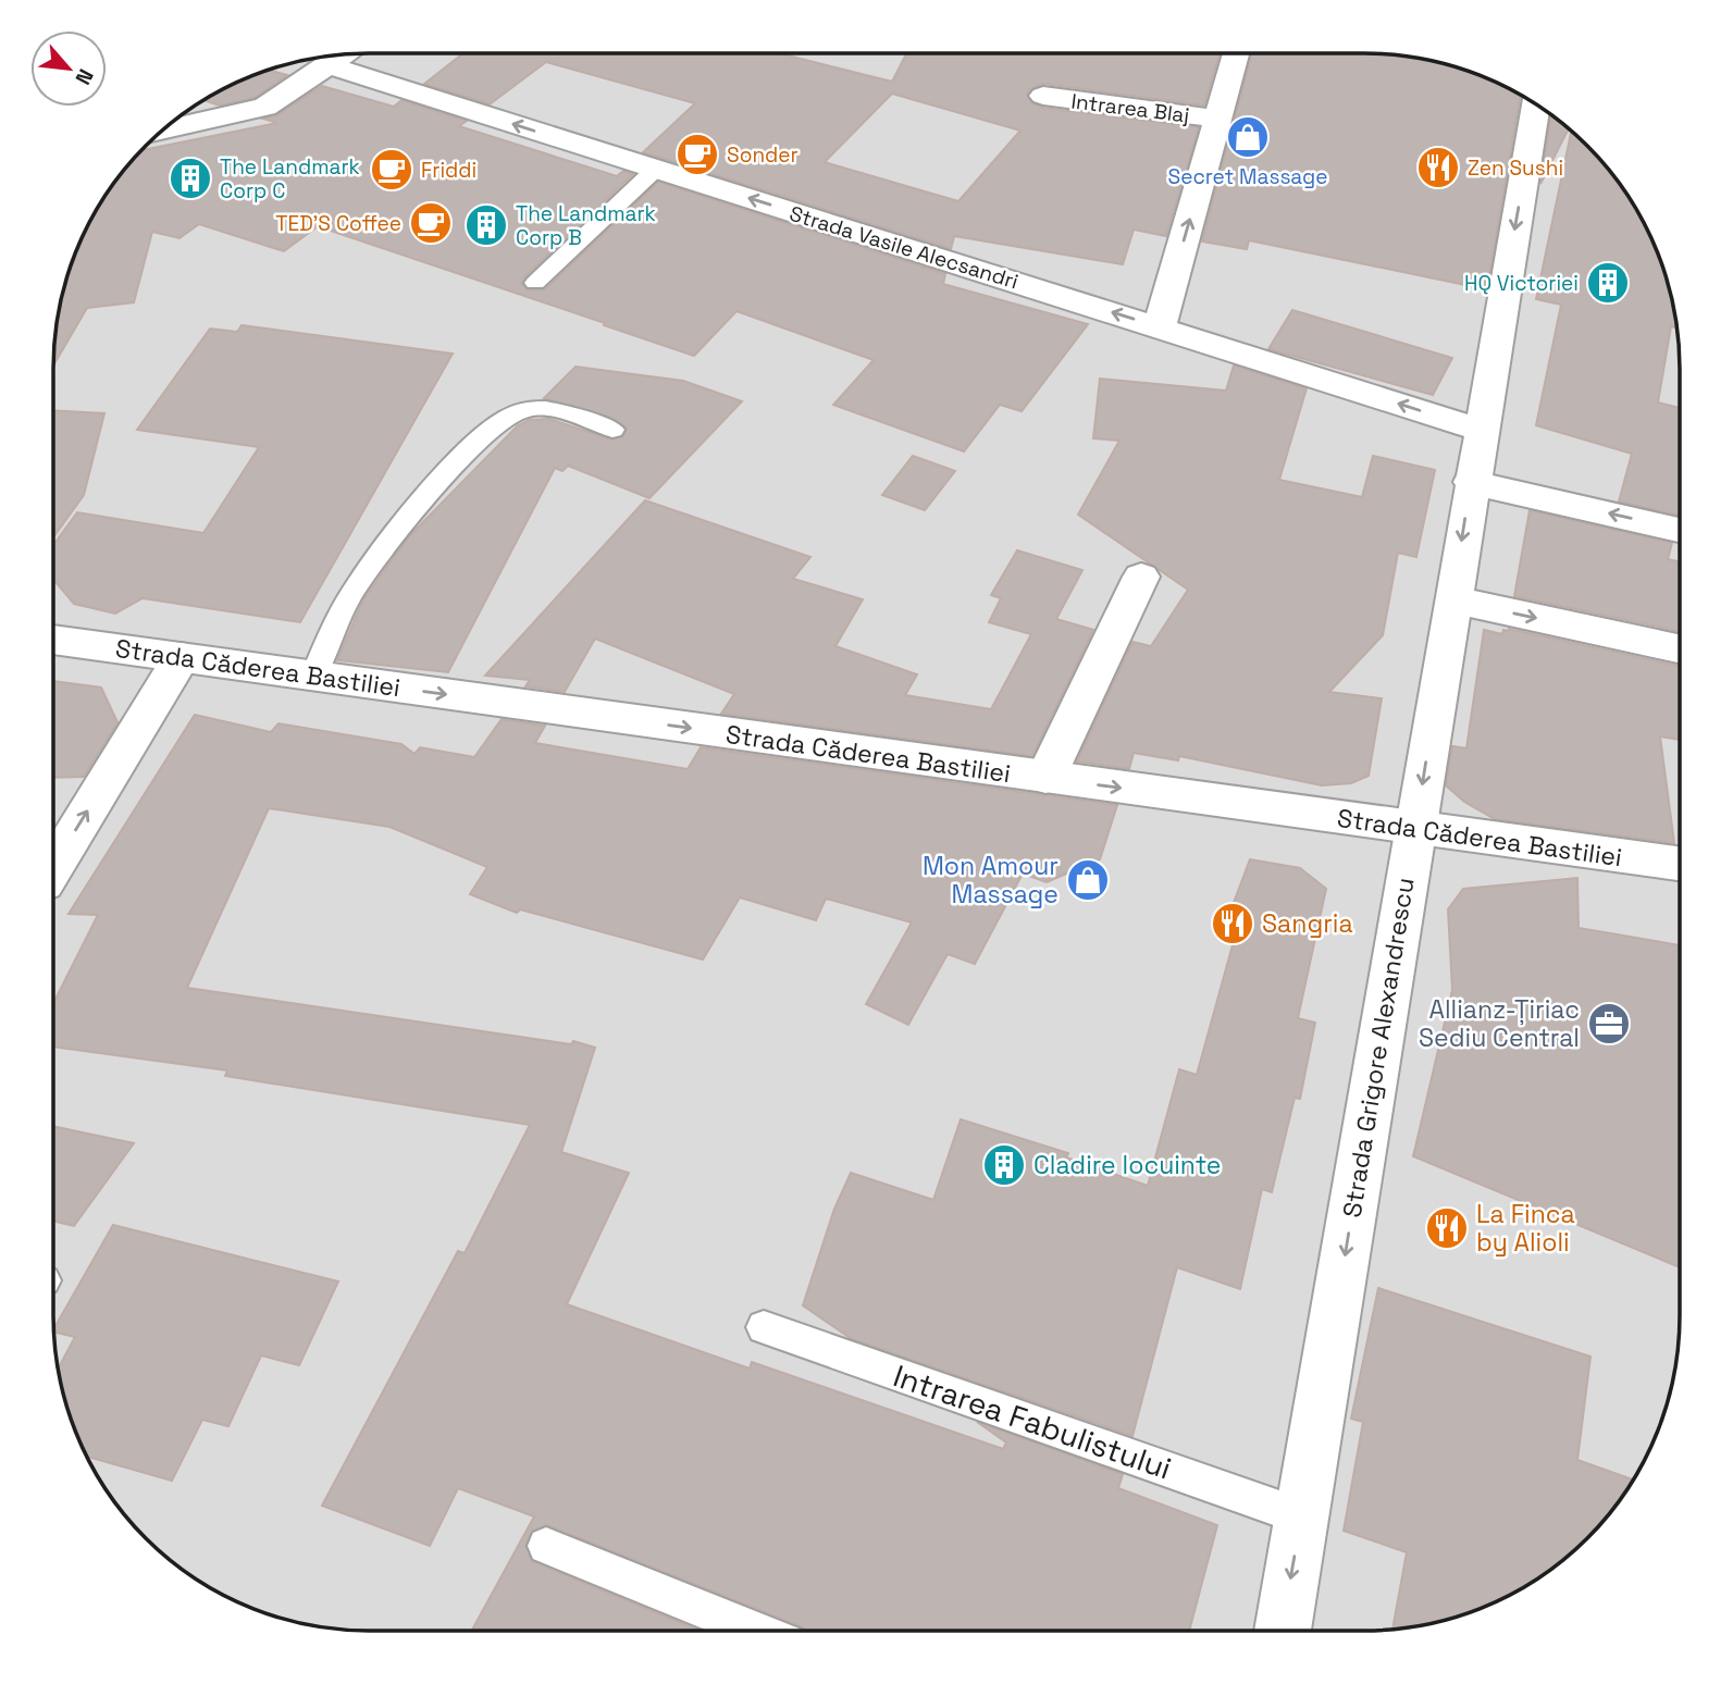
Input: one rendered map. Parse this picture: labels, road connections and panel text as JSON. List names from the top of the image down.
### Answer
{
  "streets": {
    "street": [
      "Intrarea Blaj",
      "Strada Vasile Alecsandri",
      "Strada Căderea Bastiliei",
      "Strada Grigore Alexandrescu"
    ],
    "lane": ["Intrarea Fabulistului"]
  },
  "crossings": [
    ["Strada Vasile Alecsandri", "Strada Grigore Alexandrescu"],
    ["Strada Căderea Bastiliei", "Strada Grigore Alexandrescu"],
    ["Strada Grigore Alexandrescu", "Intrarea Fabulistului"]
  ],
  "one_way": ["Strada Vasile Alecsandri", "Strada Căderea Bastiliei"],
  "places": {
    "shop": ["Secret Massage", "Mon Amour Massage"],
    "cafe": ["Sonder", "Friddi", "TED'S Coffee"],
    "restaurant": ["Zen Sushi", "Sangria", "La Finca by Alioli"],
    "building": [
      "The Landmark Corp C",
      "The Landmark Corp B",
      "HQ Victoriei",
      "Cladire locuinte"
    ],
    "office": ["Allianz-Țiriac Sediu Central"]
  },
  "north": "bottom right"
}
